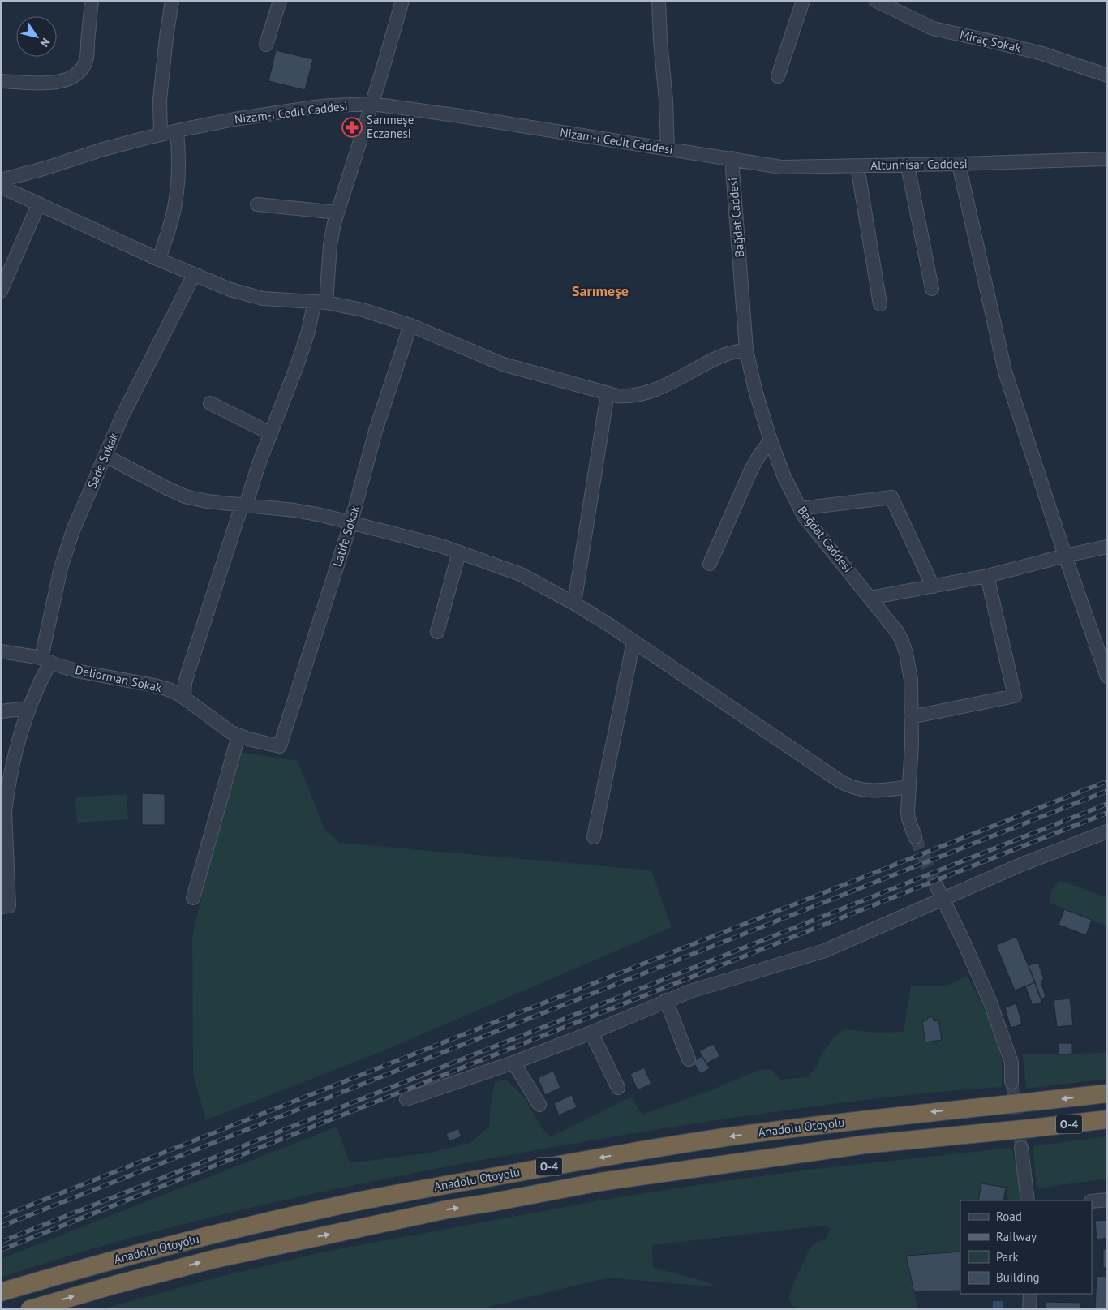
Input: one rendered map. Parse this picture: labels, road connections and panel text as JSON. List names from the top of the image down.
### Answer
{
  "streets": {
    "highway": ["O-4", "Anadolu Otoyolu"],
    "street": [
      "Miraç Sokak",
      "Nizam-ı Cedit Caddesi",
      "Altunhisar Caddesi",
      "Bağdat Caddesi",
      "Sade Sokak",
      "Latife Sokak",
      "Deliorman Sokak"
    ]
  },
  "crossings": [
    ["Nizam-ı Cedit Caddesi", "Altunhisar Caddesi"],
    ["Nizam-ı Cedit Caddesi", "Bağdat Caddesi"],
    ["Altunhisar Caddesi", "Bağdat Caddesi"],
    ["Sade Sokak", "Deliorman Sokak"],
    ["Latife Sokak", "Deliorman Sokak"]
  ],
  "districts": ["Sarımeşe"],
  "places": {
    "pharmacy": ["Sarımeşe Eczanesi"]
  },
  "legend": [
    "Road",
    "Railway",
    "Park",
    "Building"
  ],
  "north": "bottom right"
}
